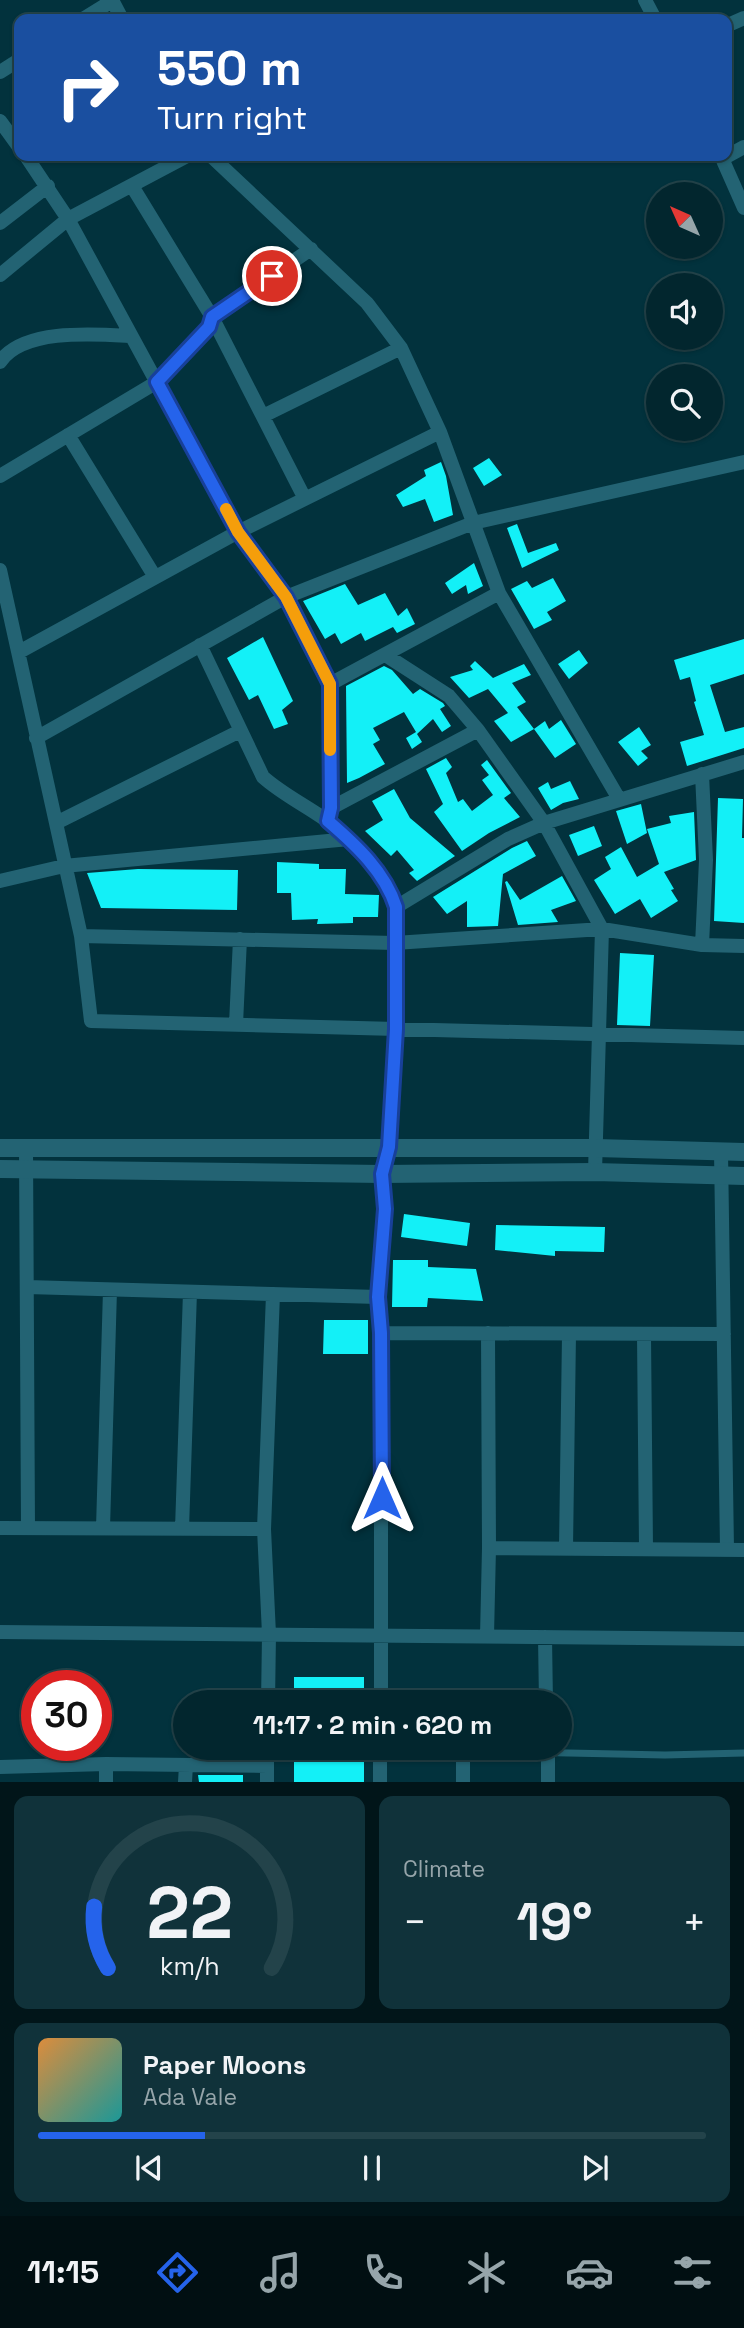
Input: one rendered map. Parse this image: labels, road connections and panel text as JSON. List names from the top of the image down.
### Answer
{
  "north": "top left",
  "page": {
    "turn": ["550 m", "Turn right"],
    "limit": "30",
    "trip": "11:17 · 2 min · 620 m",
    "tile": "Climate",
    "heat": ["−", "19°", "+"],
    "song": ["Paper Moons", "Ada Vale"],
    "tabs": "11:15",
    "gauge": ["22", "km/h"]
  }
}
